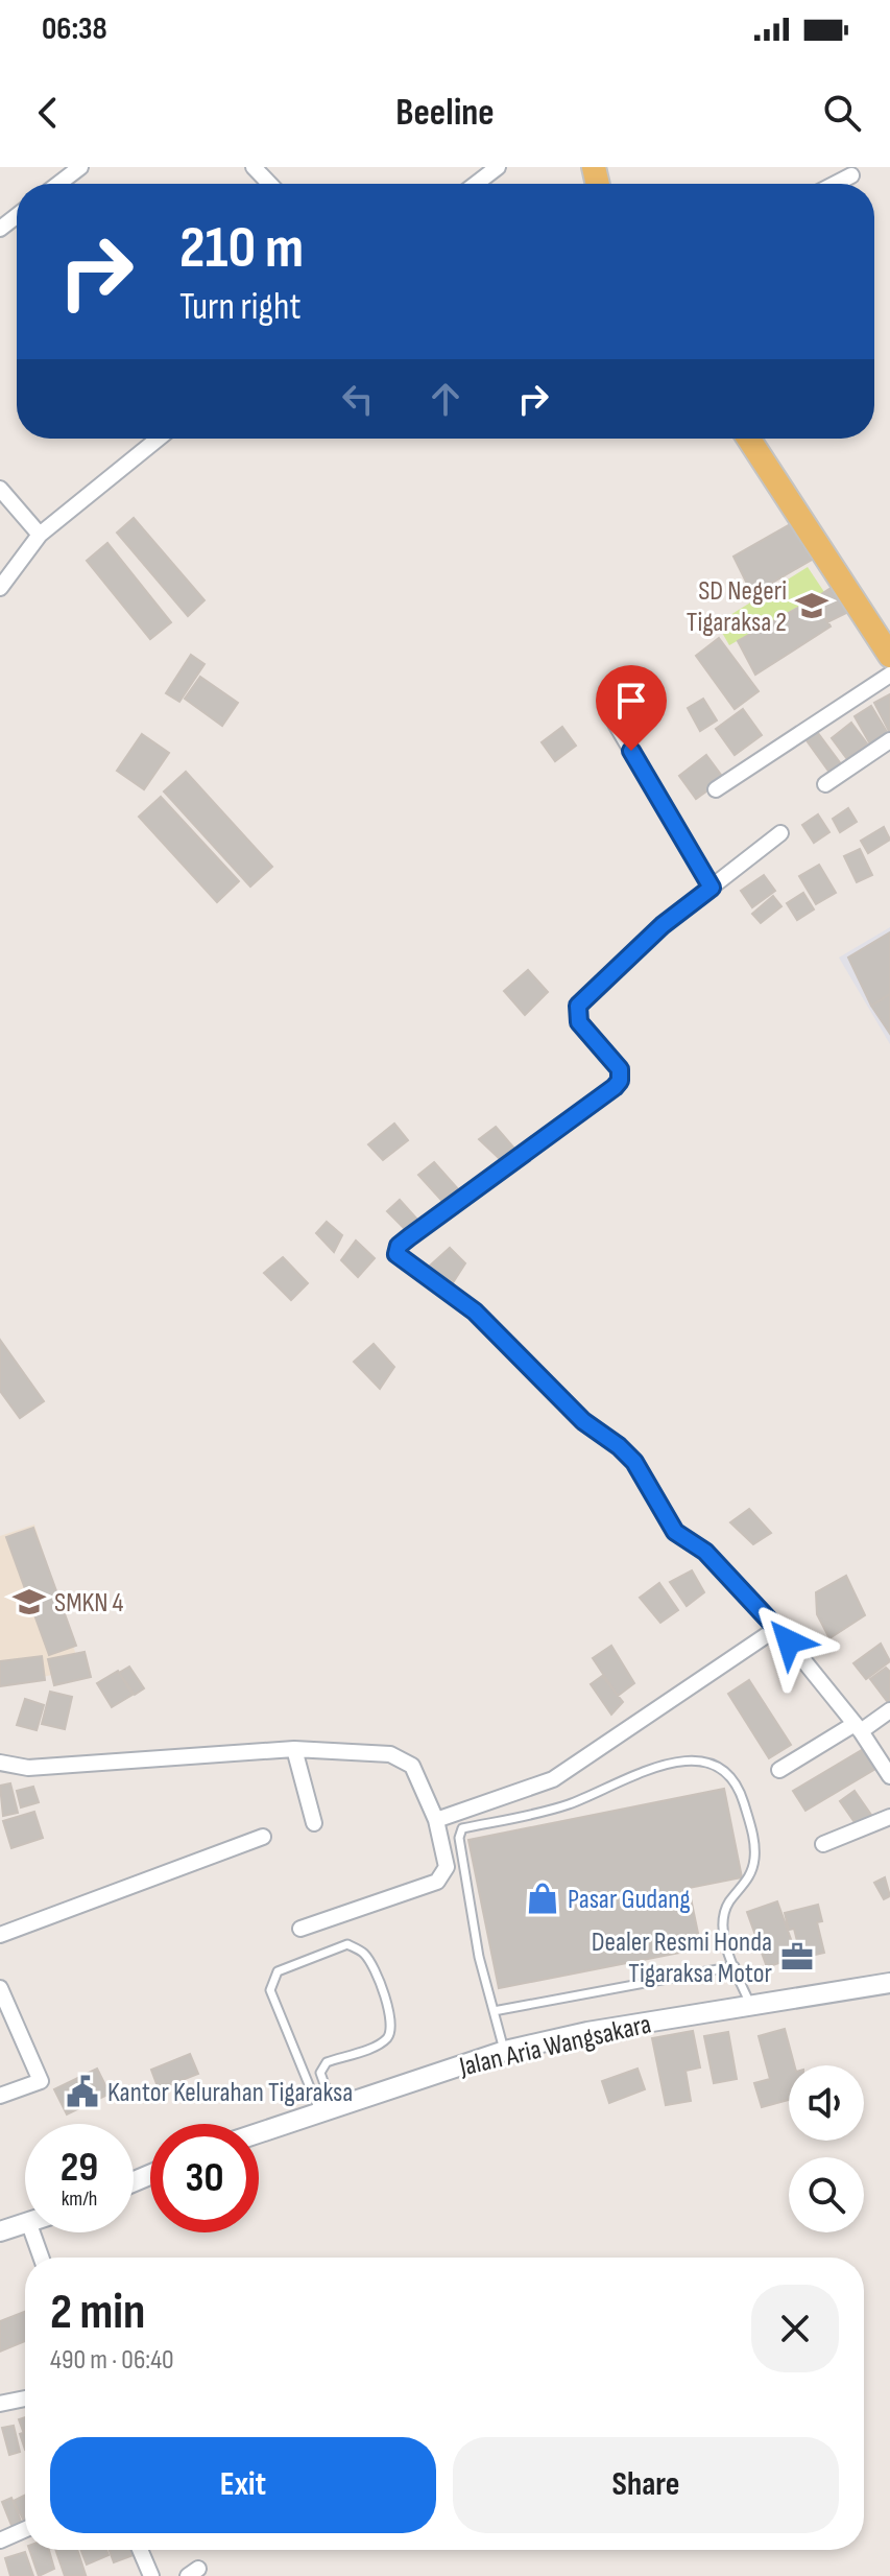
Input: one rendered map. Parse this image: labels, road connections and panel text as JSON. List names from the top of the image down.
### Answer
{
  "streets": {
    "street": ["Jalan Aria Wangsakara"]
  },
  "places": {
    "school or university": ["SD Negeri Tigaraksa 2", "SMKN 4"],
    "shop": ["Pasar Gudang"],
    "office": ["Dealer Resmi Honda Tigaraksa Motor"],
    "public building": ["Kantor Kelurahan Tigaraksa"]
  },
  "page": {
    "status": "06:38",
    "header": "Beeline",
    "turn": ["210 m", "Turn right"],
    "speed": "29 km/h",
    "limit": "30",
    "heading": ["2 min", "490 m · 06:40"],
    "buttons": ["Exit", "Share"]
  }
}
